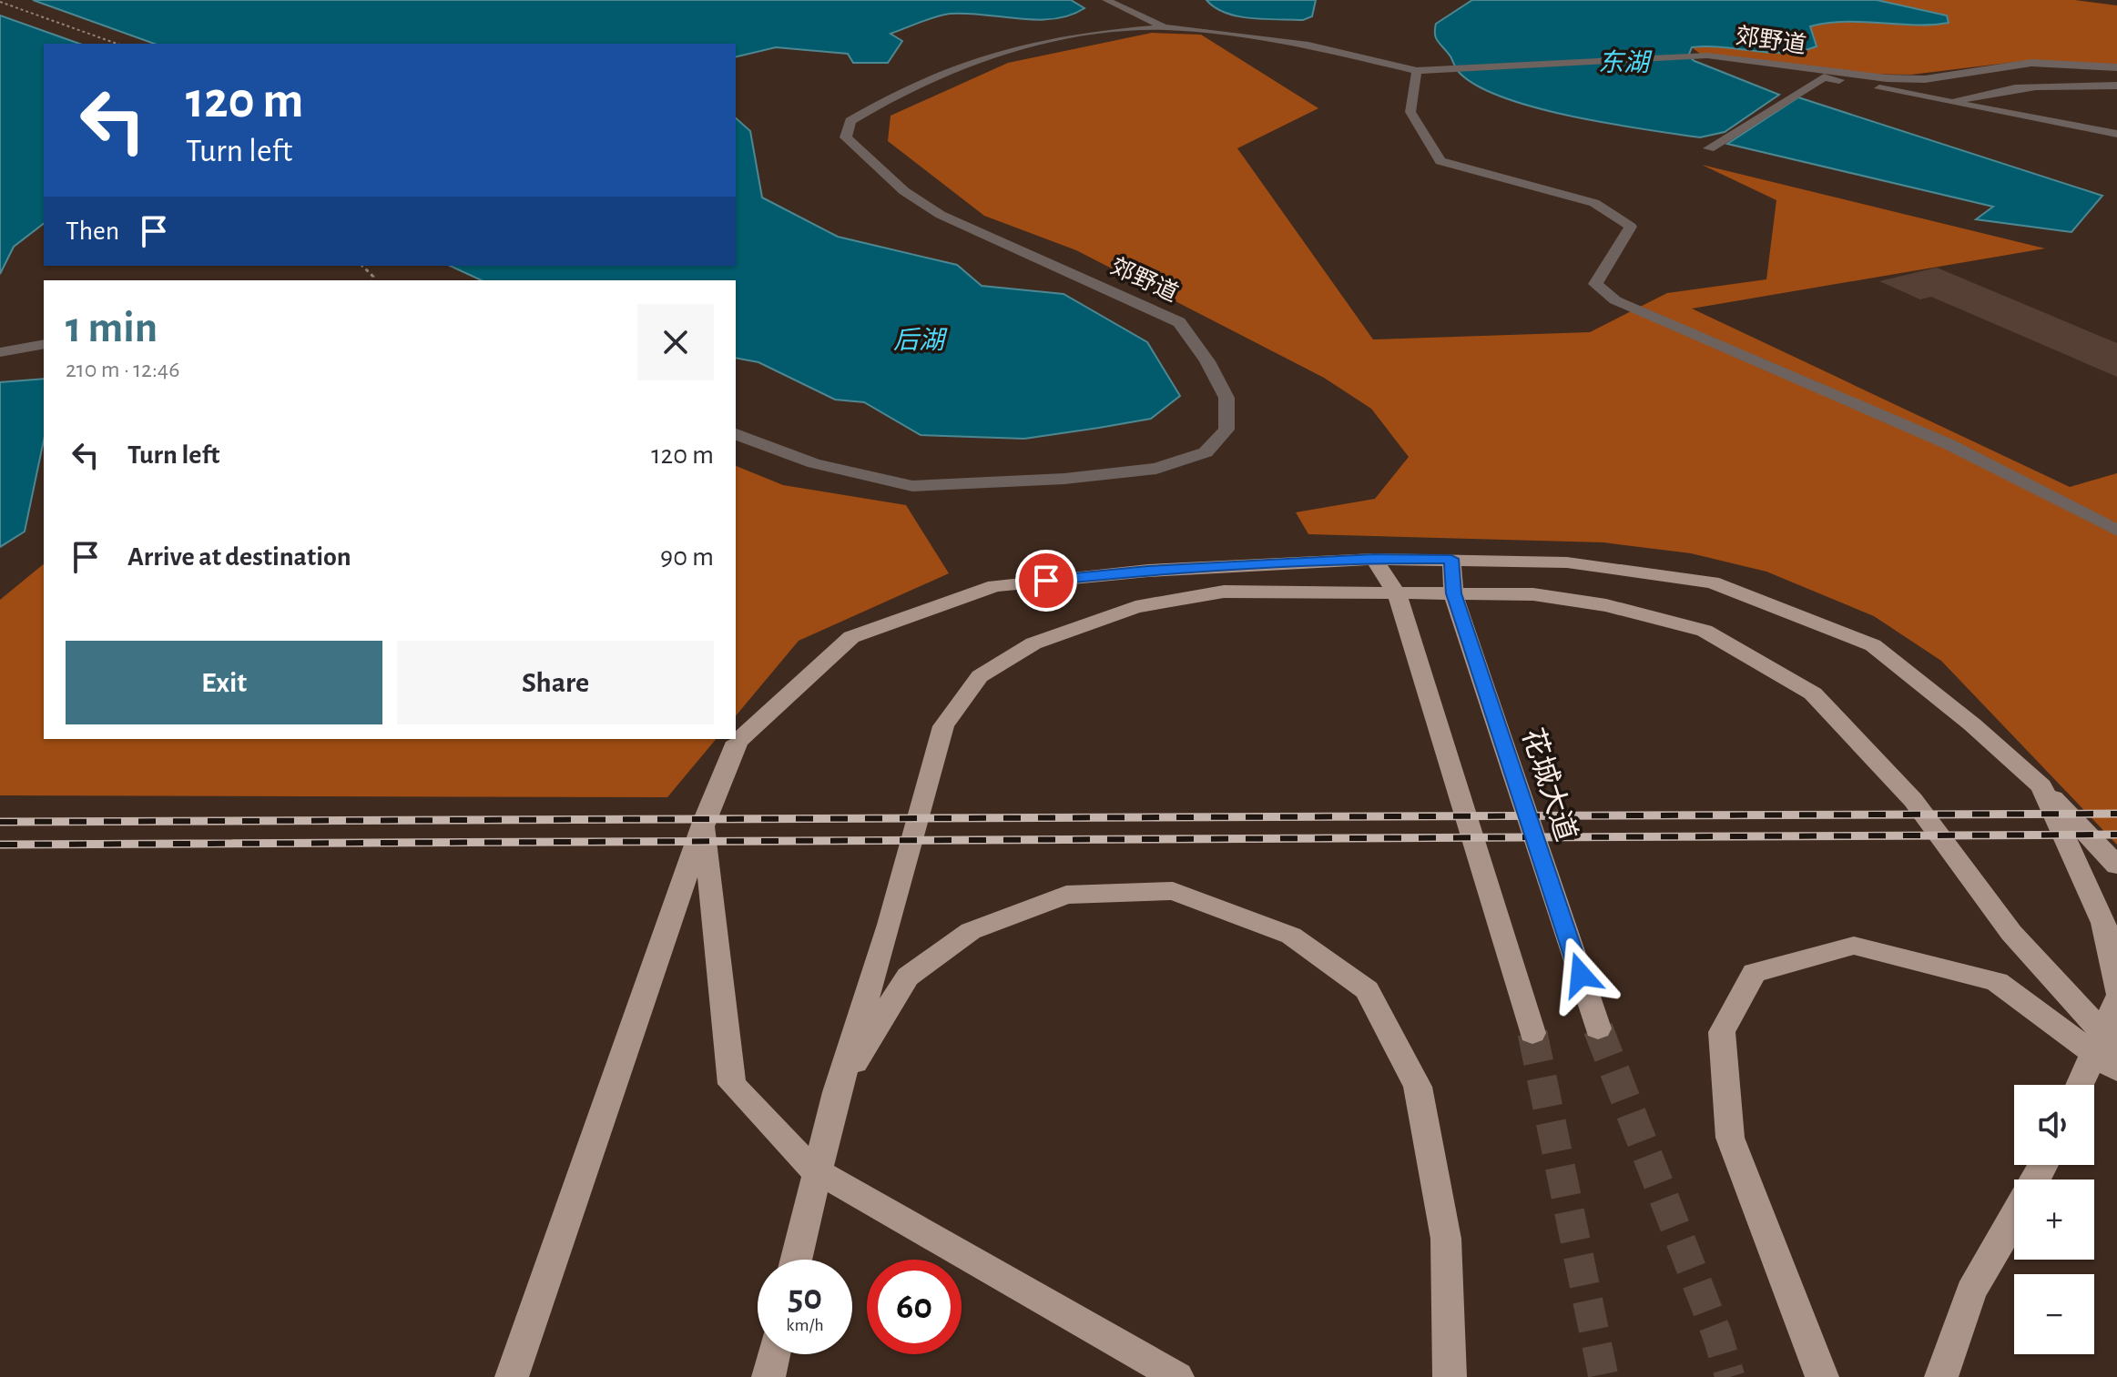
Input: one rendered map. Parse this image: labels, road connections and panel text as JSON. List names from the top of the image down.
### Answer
{
  "streets": {
    "main road": ["花城大道"],
    "street": ["郊野道"]
  },
  "water": ["东湖", "后湖"],
  "page": {
    "turn": ["120 m", "Turn left"],
    "then": "Then",
    "heading": ["1 min", "210 m · 12:46"],
    "list": [
      {
        "name": "Turn left",
        "value": "120 m"
      },
      {
        "name": "Arrive at destination",
        "value": "90 m"
      }
    ],
    "buttons": ["Exit", "Share"],
    "map_buttons": ["+", "−"],
    "speed": "50 km/h",
    "limit": "60"
  }
}
